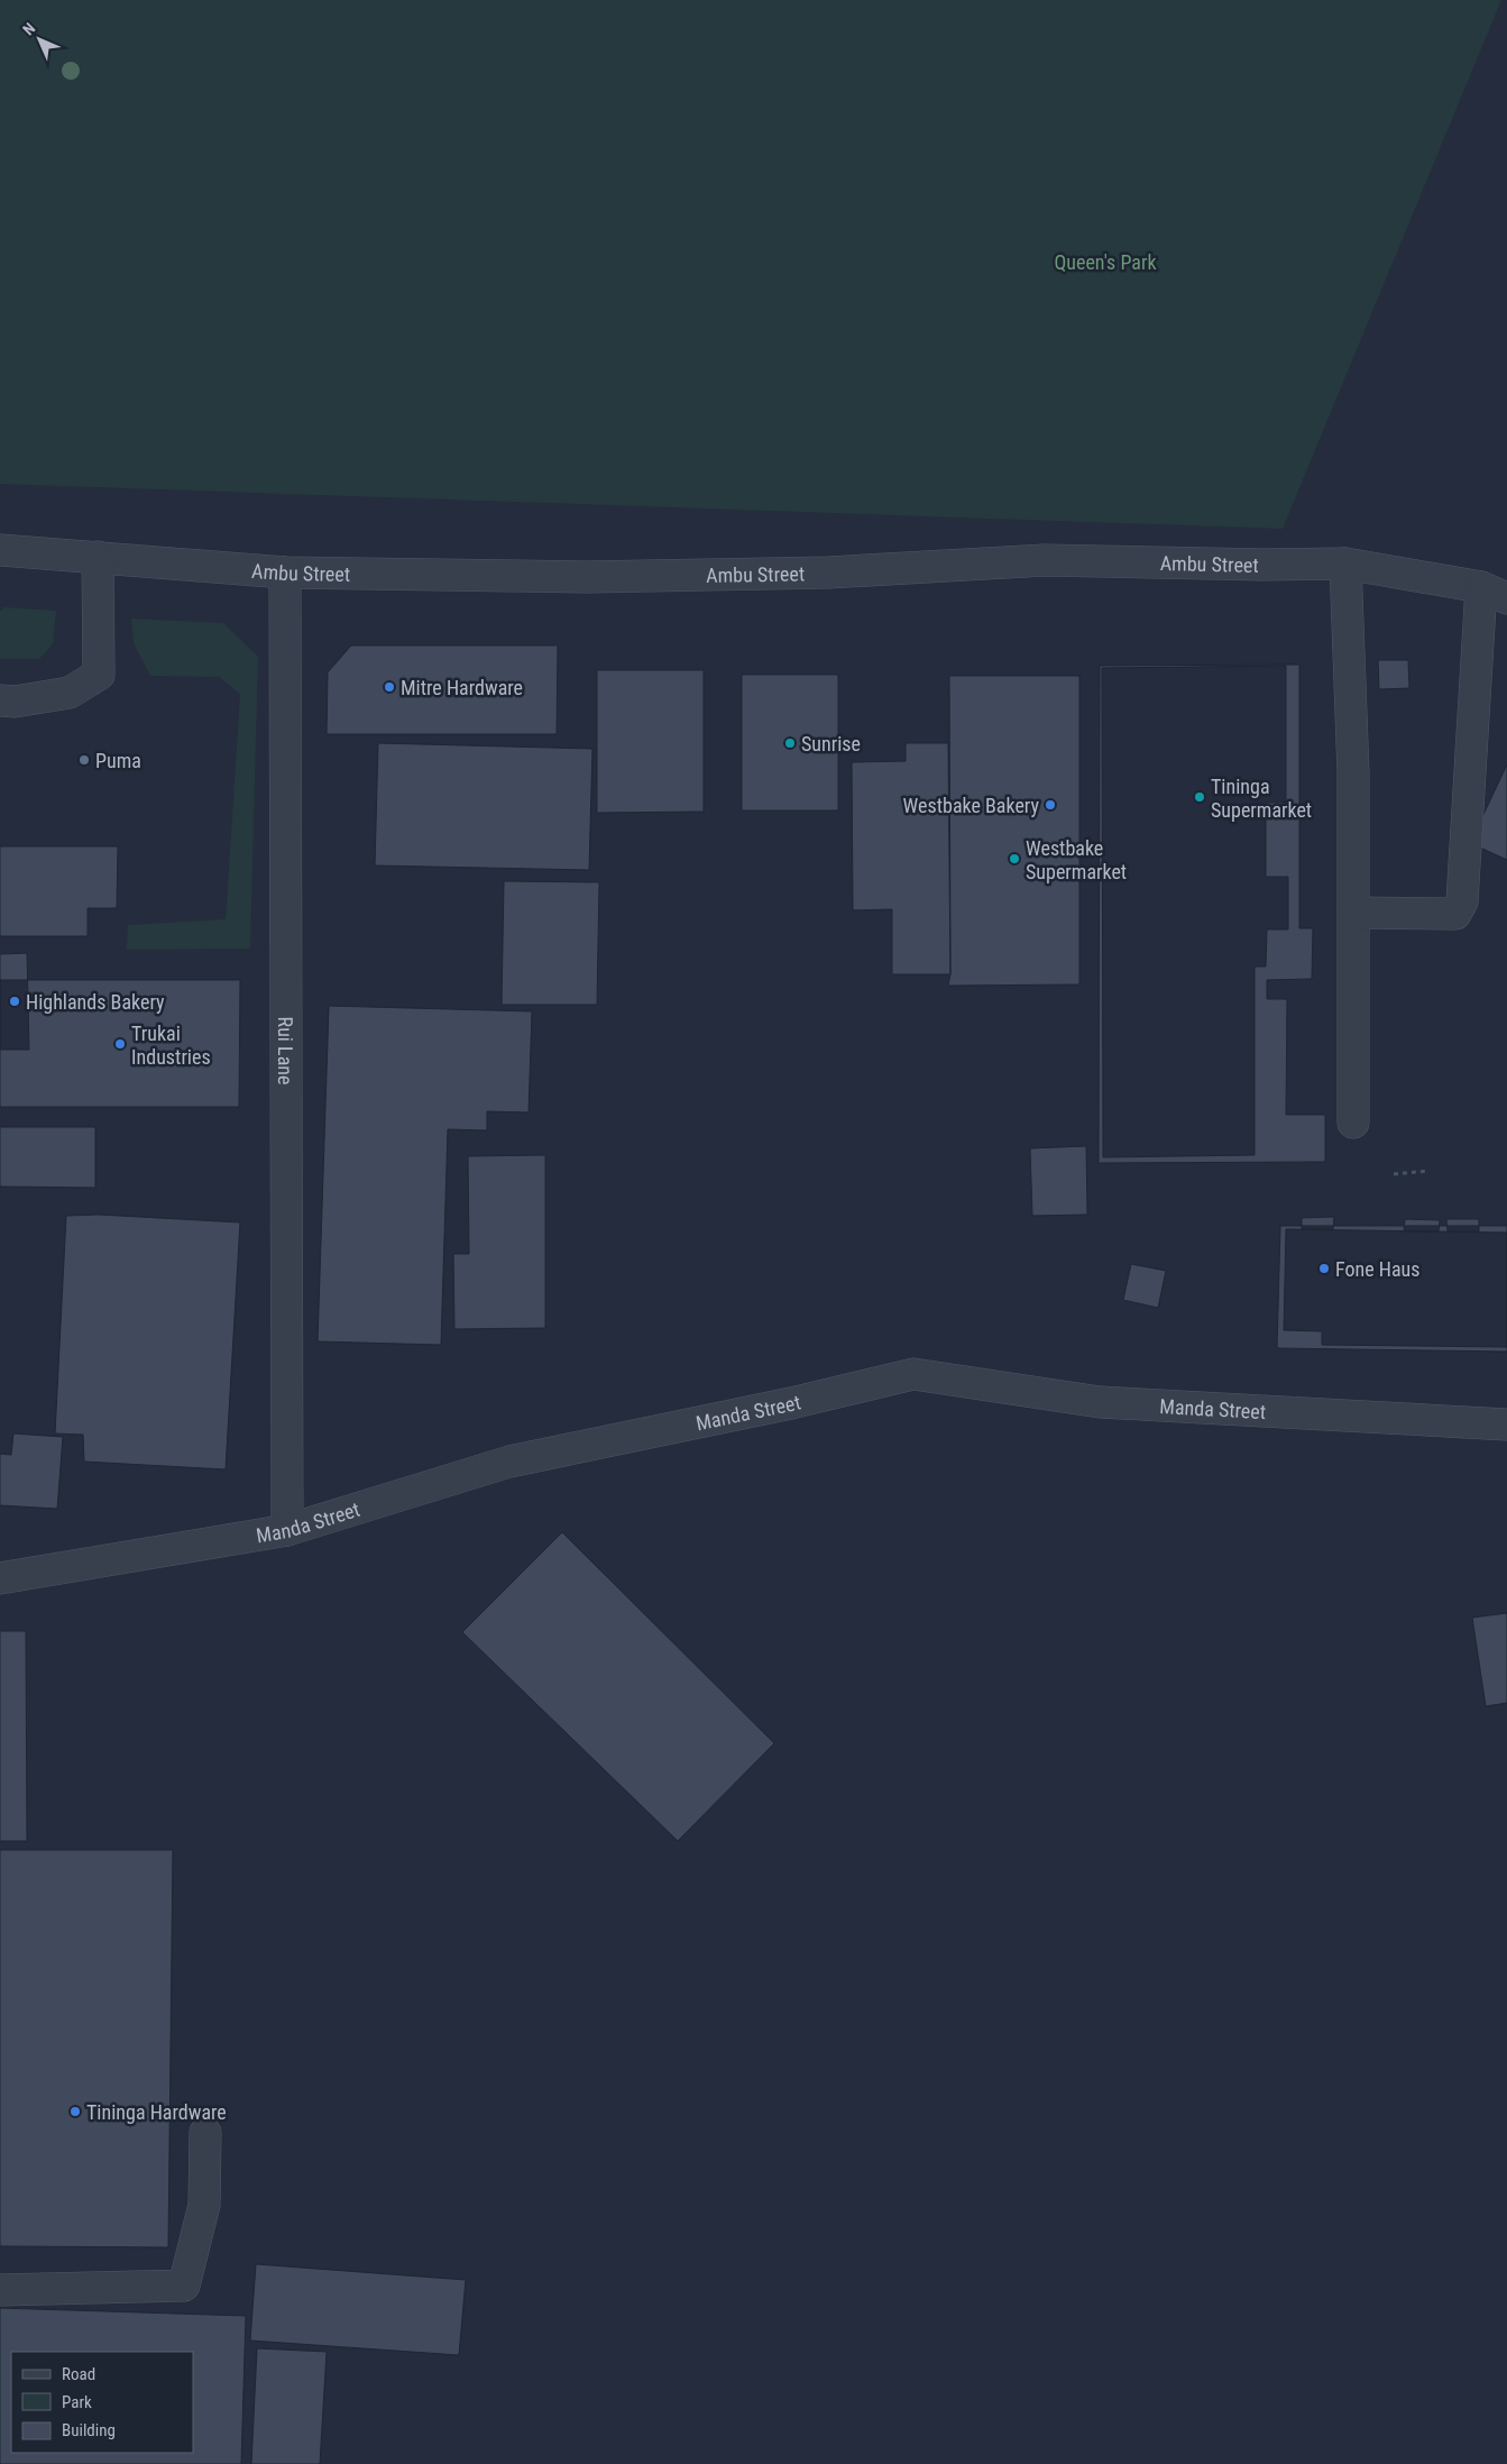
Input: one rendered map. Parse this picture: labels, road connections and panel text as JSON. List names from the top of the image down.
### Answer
{
  "streets": {
    "street": ["Ambu Street", "Rui Lane", "Manda Street"]
  },
  "crossings": [
    ["Ambu Street", "Rui Lane"],
    ["Rui Lane", "Manda Street"]
  ],
  "parks": ["Queen's Park"],
  "places": [
    "Mitre Hardware",
    "Sunrise",
    "Puma",
    "Tininga Supermarket",
    "Westbake Bakery",
    "Westbake Supermarket",
    "Highlands Bakery",
    "Trukai Industries",
    "Fone Haus",
    "Tininga Hardware"
  ],
  "legend": ["Road", "Park", "Building"],
  "north": "top left"
}
